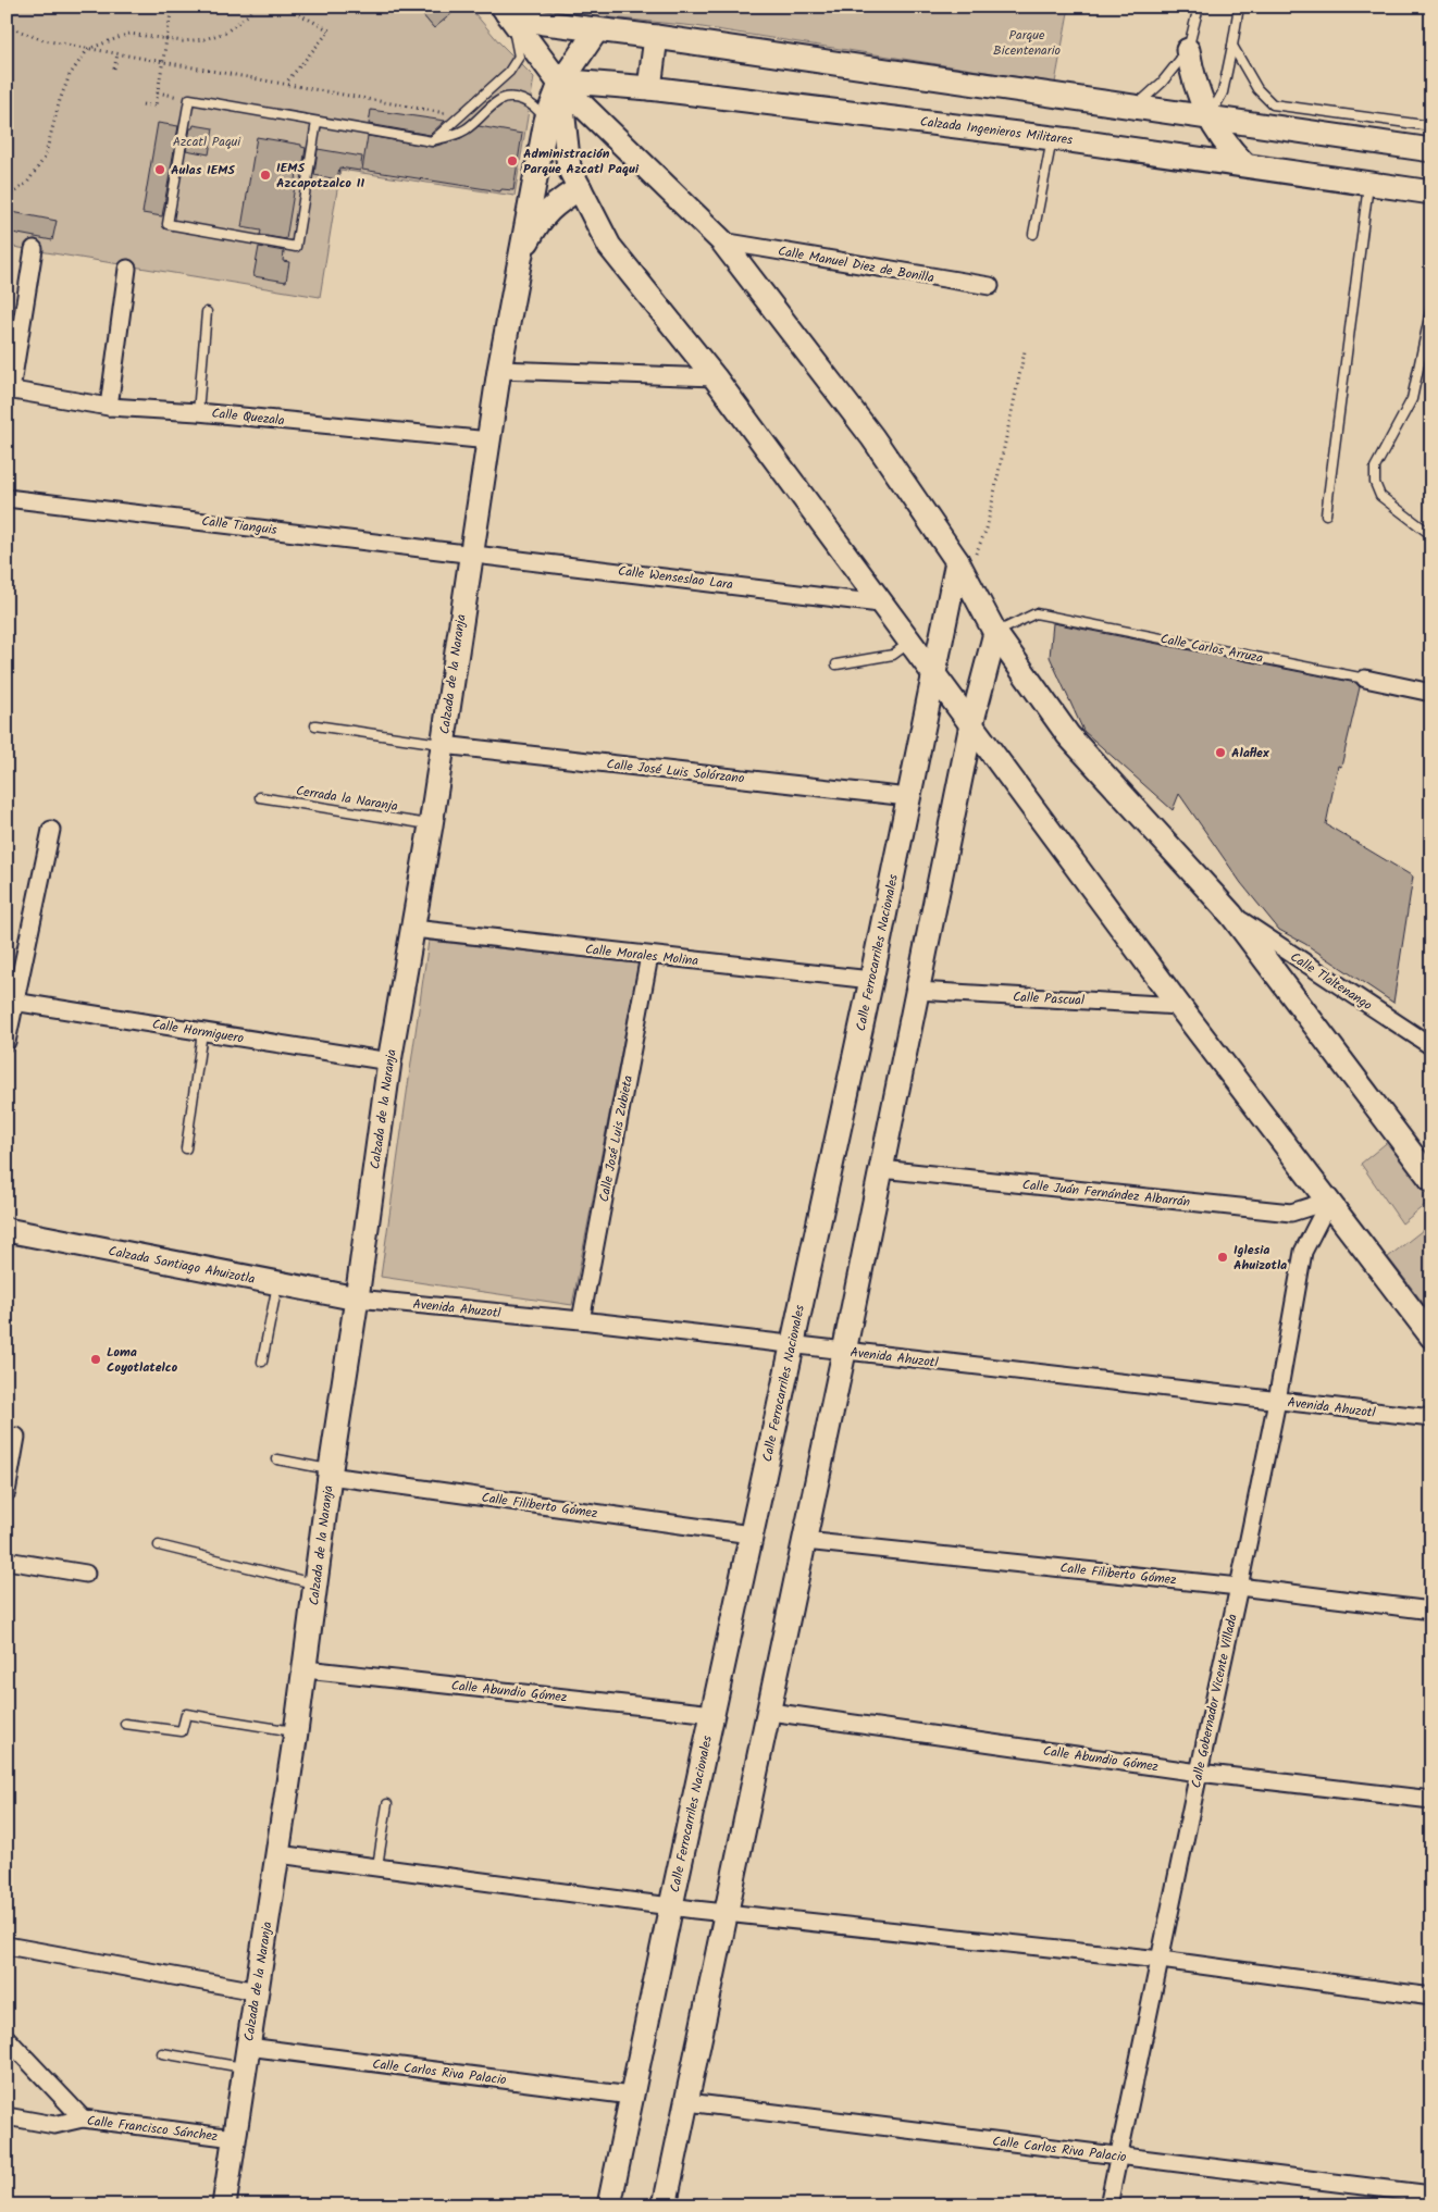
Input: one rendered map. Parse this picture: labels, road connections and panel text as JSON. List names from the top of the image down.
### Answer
{
  "streets": {
    "main road": [
      "Calzada Ingenieros Militares",
      "Calzada de la Naranja",
      "Calle Ferrocarriles Nacionales",
      "Calzada Santiago Ahuizotla"
    ],
    "street": [
      "Calle Manuel Diez de Bonilla",
      "Calle Quezala",
      "Calle Tianguis",
      "Calle Wenseslao Lara",
      "Calle Carlos Arruza",
      "Calle José Luis Solórzano",
      "Calle Morales Molina",
      "Calle Tlaltenango",
      "Calle Pascual",
      "Calle Hormiguero",
      "Calle José Luis Zubieta",
      "Calle Juán Fernández Albarrán",
      "Avenida Ahuzotl",
      "Calle Filiberto Gómez",
      "Calle Abundio Gómez",
      "Calle Gobernador Vicente Villada",
      "Calle Carlos Riva Palacio",
      "Calle Francisco Sánchez"
    ],
    "lane": ["Cerrada la Naranja"]
  },
  "crossings": [
    ["Calzada Ingenieros Militares", "Calzada de la Naranja"],
    ["Calle Quezala", "Calzada de la Naranja"],
    ["Calle Tianguis", "Calle Wenseslao Lara"],
    ["Calle Tianguis", "Calzada de la Naranja"],
    ["Calle Wenseslao Lara", "Calzada de la Naranja"],
    ["Calzada de la Naranja", "Calle José Luis Solórzano"],
    ["Calzada de la Naranja", "Cerrada la Naranja"],
    ["Calzada de la Naranja", "Calle Morales Molina"],
    ["Calzada de la Naranja", "Calle Hormiguero"],
    ["Calzada de la Naranja", "Calzada Santiago Ahuizotla"],
    ["Calzada de la Naranja", "Avenida Ahuzotl"],
    ["Calzada de la Naranja", "Calle Filiberto Gómez"],
    ["Calzada de la Naranja", "Calle Abundio Gómez"],
    ["Calzada de la Naranja", "Calle Carlos Riva Palacio"],
    ["Calzada de la Naranja", "Calle Francisco Sánchez"],
    ["Calle José Luis Solórzano", "Calle Ferrocarriles Nacionales"],
    ["Calle Ferrocarriles Nacionales", "Calle Morales Molina"],
    ["Calle Ferrocarriles Nacionales", "Avenida Ahuzotl"],
    ["Calle Ferrocarriles Nacionales", "Calle Filiberto Gómez"],
    ["Calle Ferrocarriles Nacionales", "Calle Abundio Gómez"],
    ["Calle Ferrocarriles Nacionales", "Calle Carlos Riva Palacio"],
    ["Calle Morales Molina", "Calle José Luis Zubieta"],
    ["Calle José Luis Zubieta", "Avenida Ahuzotl"],
    ["Calle Juán Fernández Albarrán", "Calle Gobernador Vicente Villada"],
    ["Calzada Santiago Ahuizotla", "Avenida Ahuzotl"],
    ["Avenida Ahuzotl", "Calle Gobernador Vicente Villada"],
    ["Calle Filiberto Gómez", "Calle Gobernador Vicente Villada"],
    ["Calle Abundio Gómez", "Calle Gobernador Vicente Villada"],
    ["Calle Gobernador Vicente Villada", "Calle Carlos Riva Palacio"]
  ],
  "parks": ["Parque Bicentenario", "Azcatl Paqui"],
  "places": [
    "Administración Parque Azcatl Paqui",
    "Aulas IEMS",
    "IEMS Azcapotzalco II",
    "Alaflex",
    "Iglesia Ahuizotla",
    "Loma Coyotlatelco"
  ]
}
